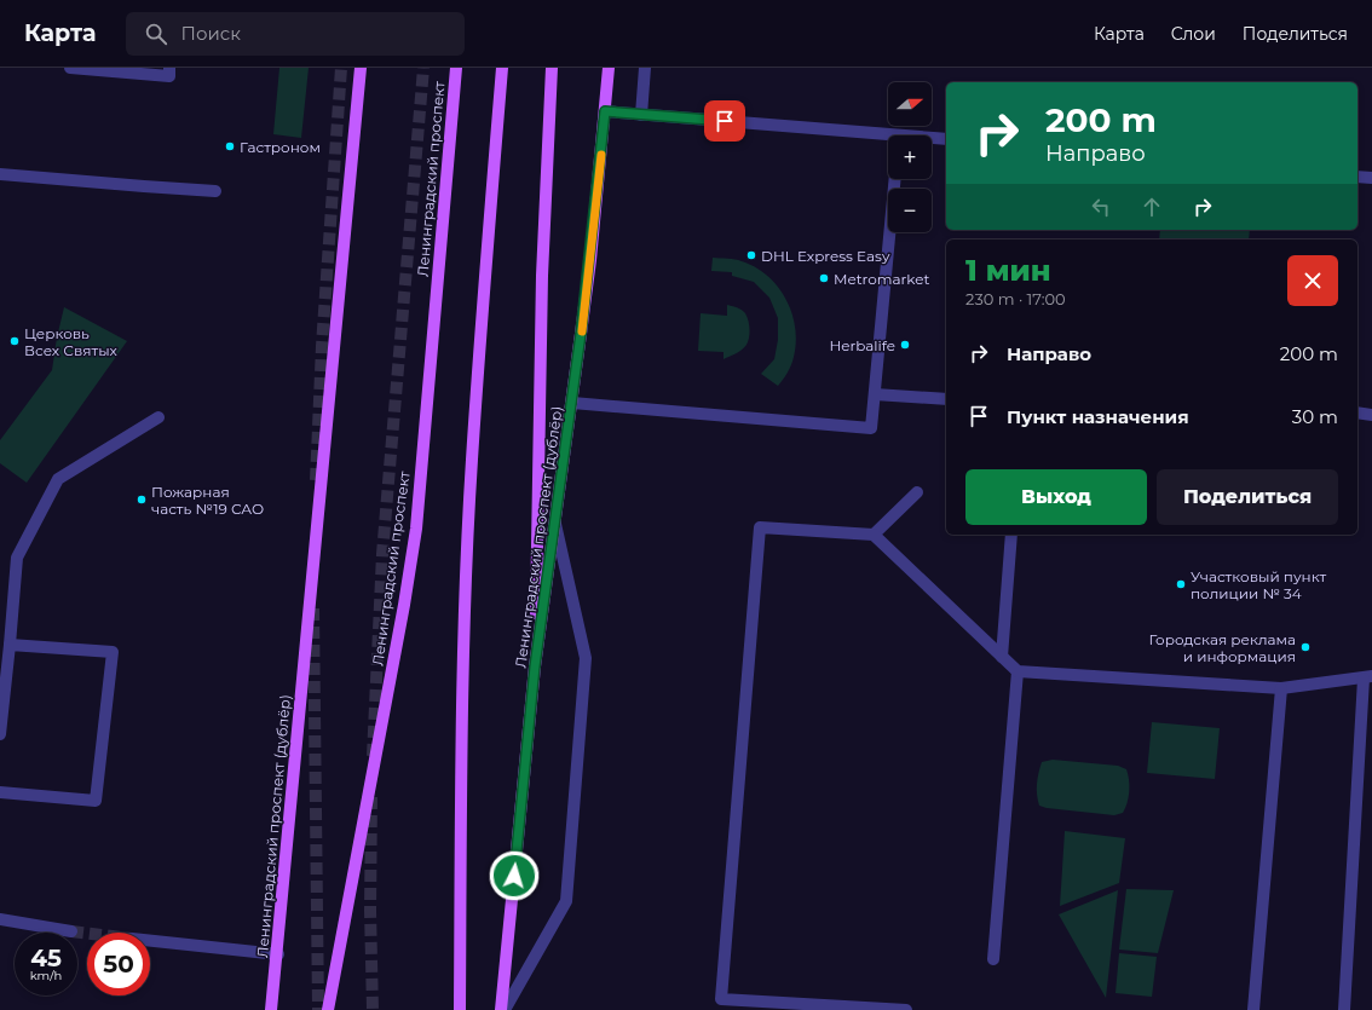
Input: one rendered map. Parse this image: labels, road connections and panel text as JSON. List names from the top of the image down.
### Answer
{
  "streets": {
    "main road": ["Ленинградский проспект", "Ленинградский проспект (дублёр)"]
  },
  "places": [
    "Гастроном",
    "DHL Express Easy",
    "Metromarket",
    "Церковь Всех Святых",
    "Herbalife",
    "Пожарная часть №19 САО",
    "Участковый пункт полиции № 34",
    "Городская реклама и информация"
  ],
  "north": "right",
  "page": {
    "header": "Карта",
    "search": "Поиск",
    "nav": ["Карта", "Слои", "Поделиться"],
    "map_buttons": ["+", "−"],
    "turn": ["200 m", "Направо"],
    "heading": ["1 мин", "230 m · 17:00"],
    "list": [
      {
        "name": "Направо",
        "value": "200 m"
      },
      {
        "name": "Пункт назначения",
        "value": "30 m"
      }
    ],
    "buttons": ["Выход", "Поделиться"],
    "speed": "45 km/h",
    "limit": "50"
  }
}
